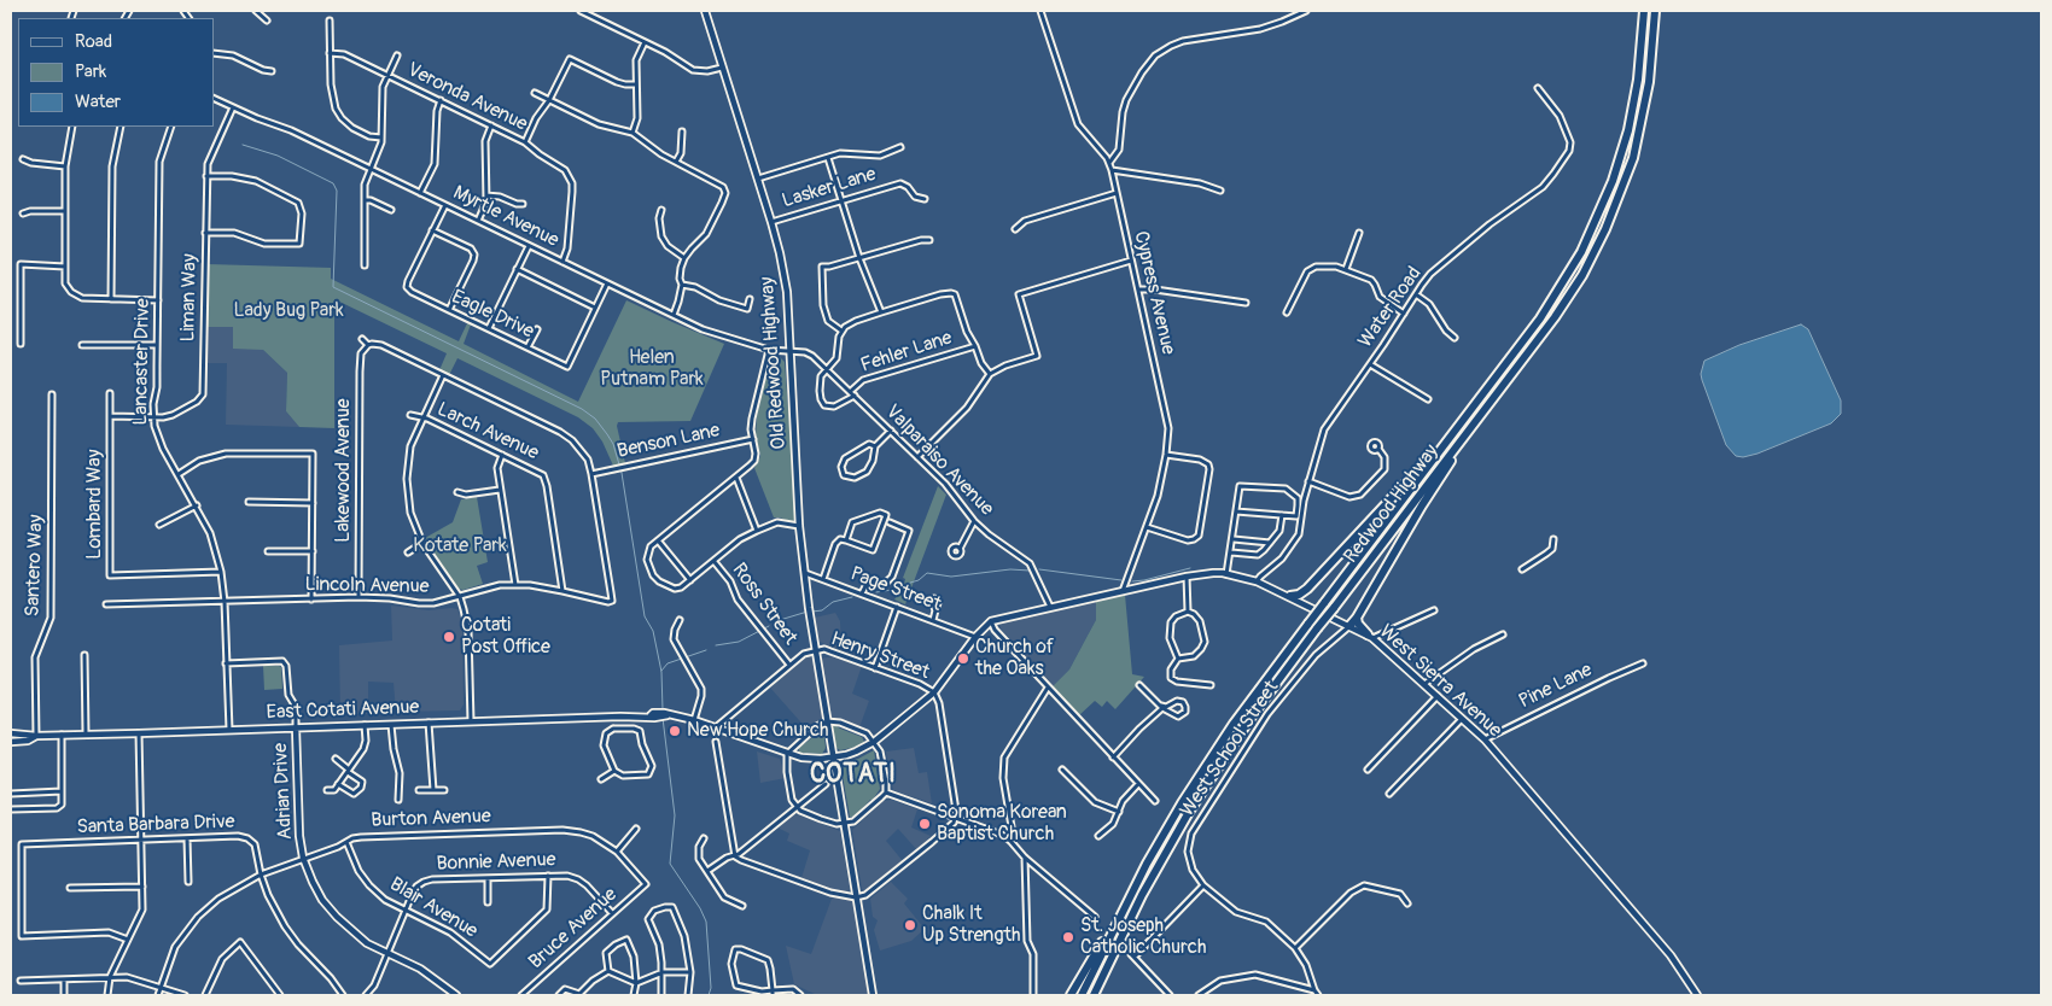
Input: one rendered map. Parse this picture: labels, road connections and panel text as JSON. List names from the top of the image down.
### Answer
{
  "streets": {
    "highway": ["Redwood Highway"],
    "main road": [
      "Old Redwood Highway",
      "West Sierra Avenue",
      "East Cotati Avenue",
      "Adrian Drive"
    ],
    "street": [
      "Veronda Avenue",
      "Lasker Lane",
      "Myrtle Avenue",
      "Cypress Avenue",
      "Liman Way",
      "Water Road",
      "Eagle Drive",
      "Fehler Lane",
      "Lancaster Drive",
      "Larch Avenue",
      "Benson Lane",
      "Valparaiso Avenue",
      "Lakewood Avenue",
      "Lombard Way",
      "Santero Way",
      "Lincoln Avenue",
      "Page Street",
      "Ross Street",
      "Henry Street",
      "Pine Lane",
      "West School Street",
      "Burton Avenue",
      "Santa Barbara Drive",
      "Bonnie Avenue",
      "Blair Avenue",
      "Bruce Avenue"
    ]
  },
  "crossings": [
    ["Veronda Avenue", "Myrtle Avenue"],
    ["Lasker Lane", "Old Redwood Highway"],
    ["Myrtle Avenue", "Liman Way"],
    ["Myrtle Avenue", "Old Redwood Highway"],
    ["Myrtle Avenue", "Valparaiso Avenue"],
    ["Cypress Avenue", "West Sierra Avenue"],
    ["Liman Way", "Lancaster Drive"],
    ["Liman Way", "Lombard Way"],
    ["Water Road", "West Sierra Avenue"],
    ["Fehler Lane", "Valparaiso Avenue"],
    ["Lancaster Drive", "Lombard Way"],
    ["Lancaster Drive", "Lincoln Avenue"],
    ["Lancaster Drive", "East Cotati Avenue"],
    ["Old Redwood Highway", "Valparaiso Avenue"],
    ["Old Redwood Highway", "Page Street"],
    ["Old Redwood Highway", "Henry Street"],
    ["Old Redwood Highway", "East Cotati Avenue"],
    ["Larch Avenue", "Lincoln Avenue"],
    ["Benson Lane", "Lincoln Avenue"],
    ["Valparaiso Avenue", "West Sierra Avenue"],
    ["Lakewood Avenue", "Lincoln Avenue"],
    ["Santero Way", "East Cotati Avenue"],
    ["West Sierra Avenue", "Pine Lane"],
    ["West Sierra Avenue", "West School Street"],
    ["East Cotati Avenue", "Adrian Drive"],
    ["Adrian Drive", "Burton Avenue"],
    ["Adrian Drive", "Bonnie Avenue"],
    ["Burton Avenue", "Santa Barbara Drive"],
    ["Burton Avenue", "Blair Avenue"],
    ["Burton Avenue", "Bruce Avenue"],
    ["Bonnie Avenue", "Blair Avenue"],
    ["Bonnie Avenue", "Bruce Avenue"]
  ],
  "districts": ["COTATI"],
  "parks": ["Lady Bug Park", "Helen Putnam Park", "Kotate Park"],
  "places": [
    "Cotati Post Office",
    "Church of the Oaks",
    "New Hope Church",
    "Sonoma Korean Baptist Church",
    "Chalk It Up Strength",
    "St. Joseph Catholic Church"
  ],
  "legend": ["Road", "Park", "Water"]
}
